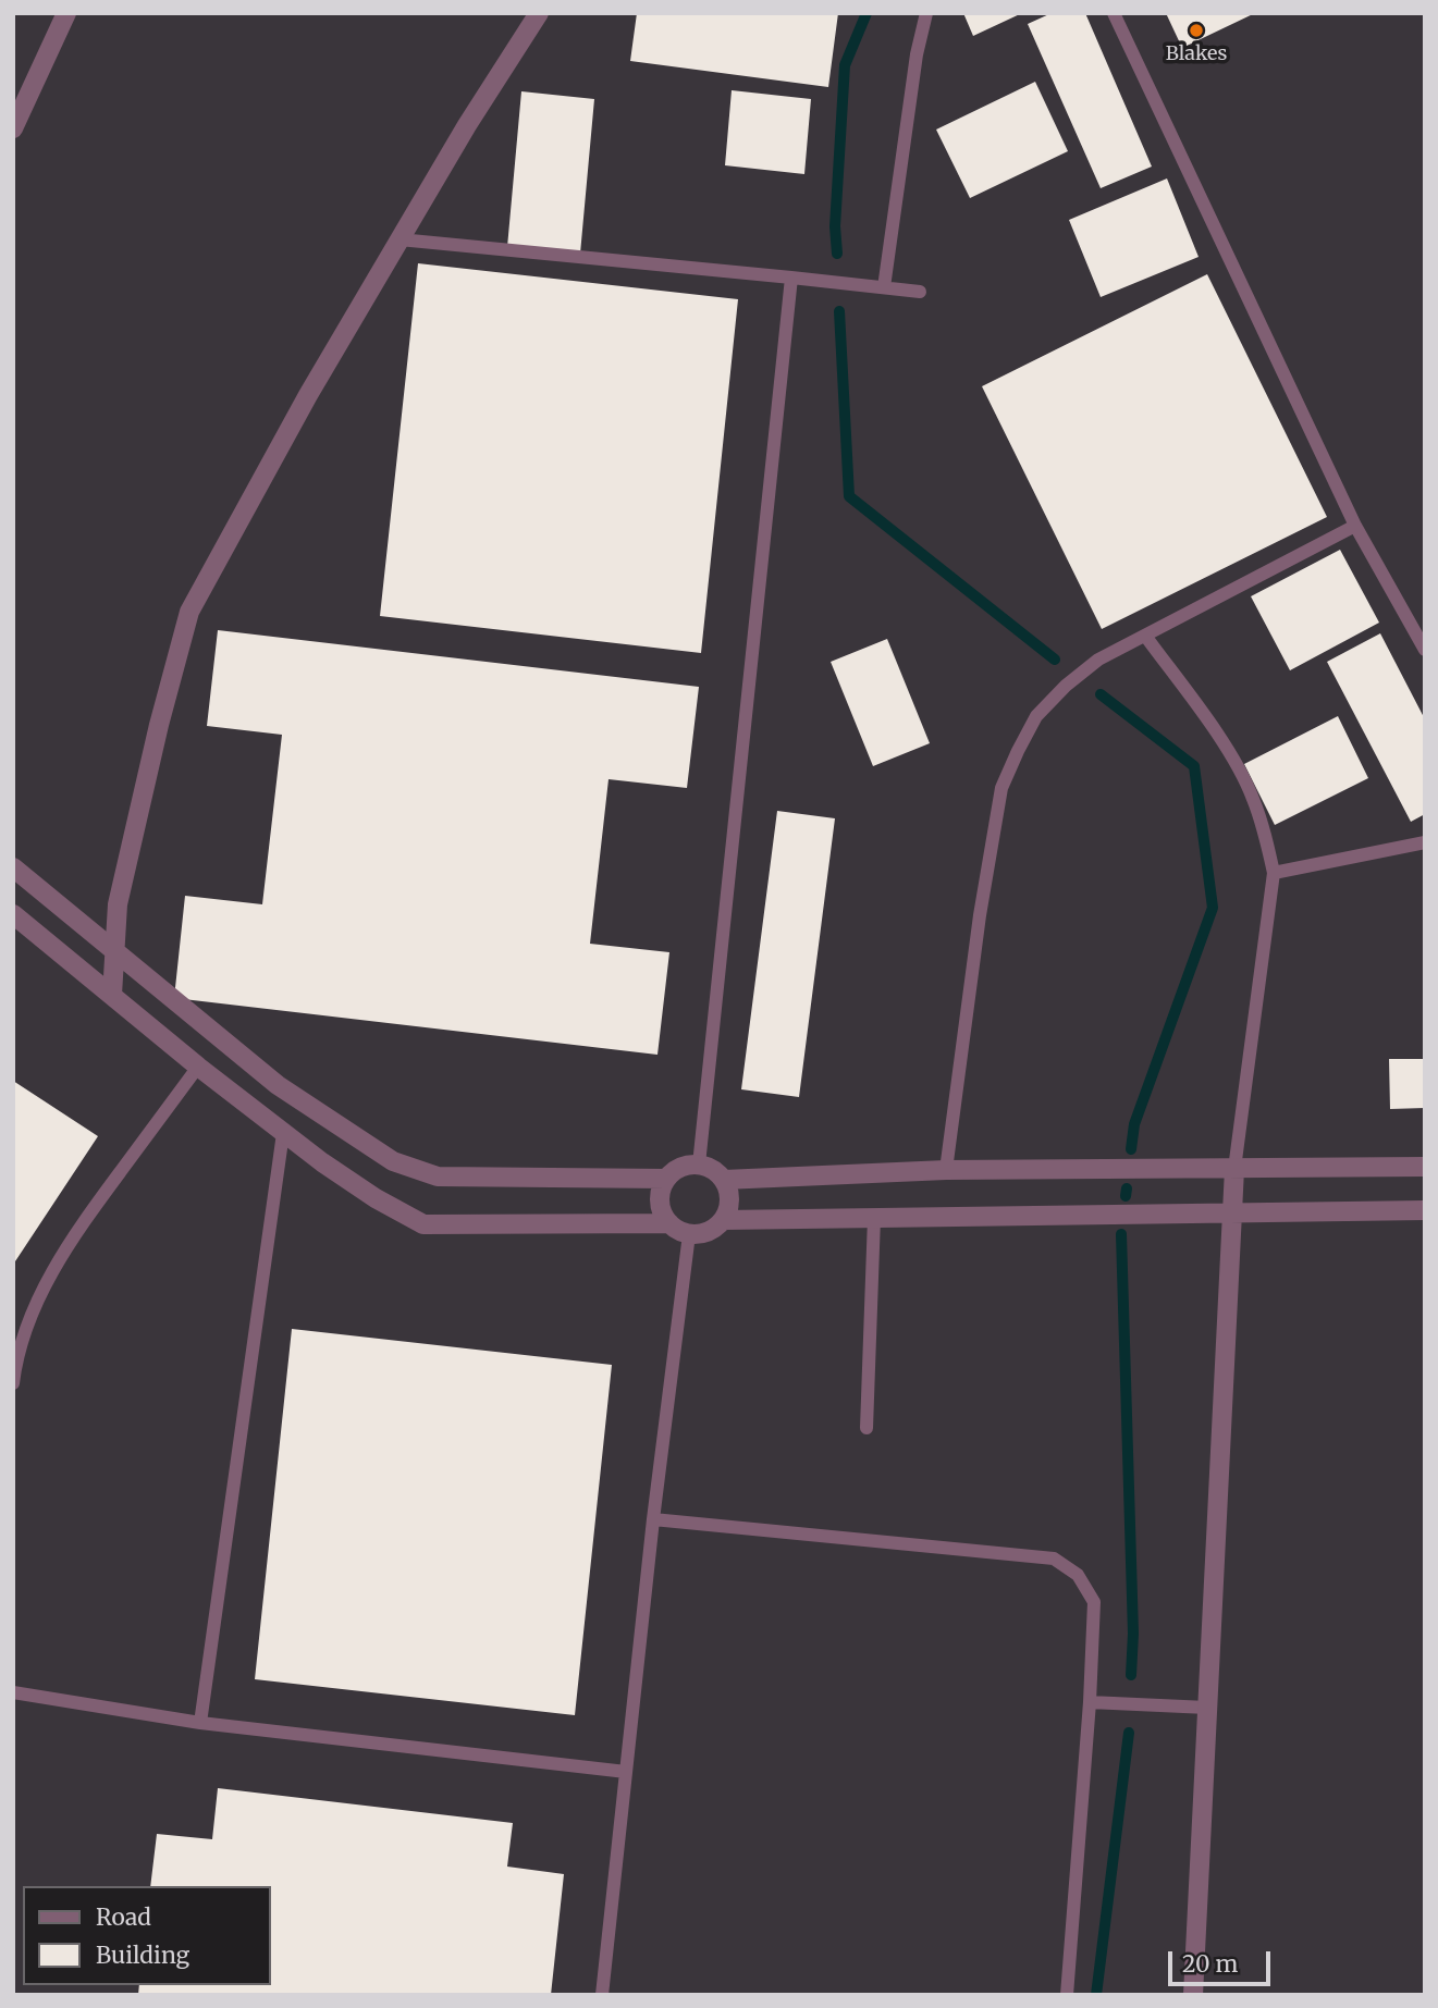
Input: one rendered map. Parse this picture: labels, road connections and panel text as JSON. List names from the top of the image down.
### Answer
{
  "places": ["Blakes"],
  "legend": ["Road", "Building"],
  "scale_bar": "20 m"
}
